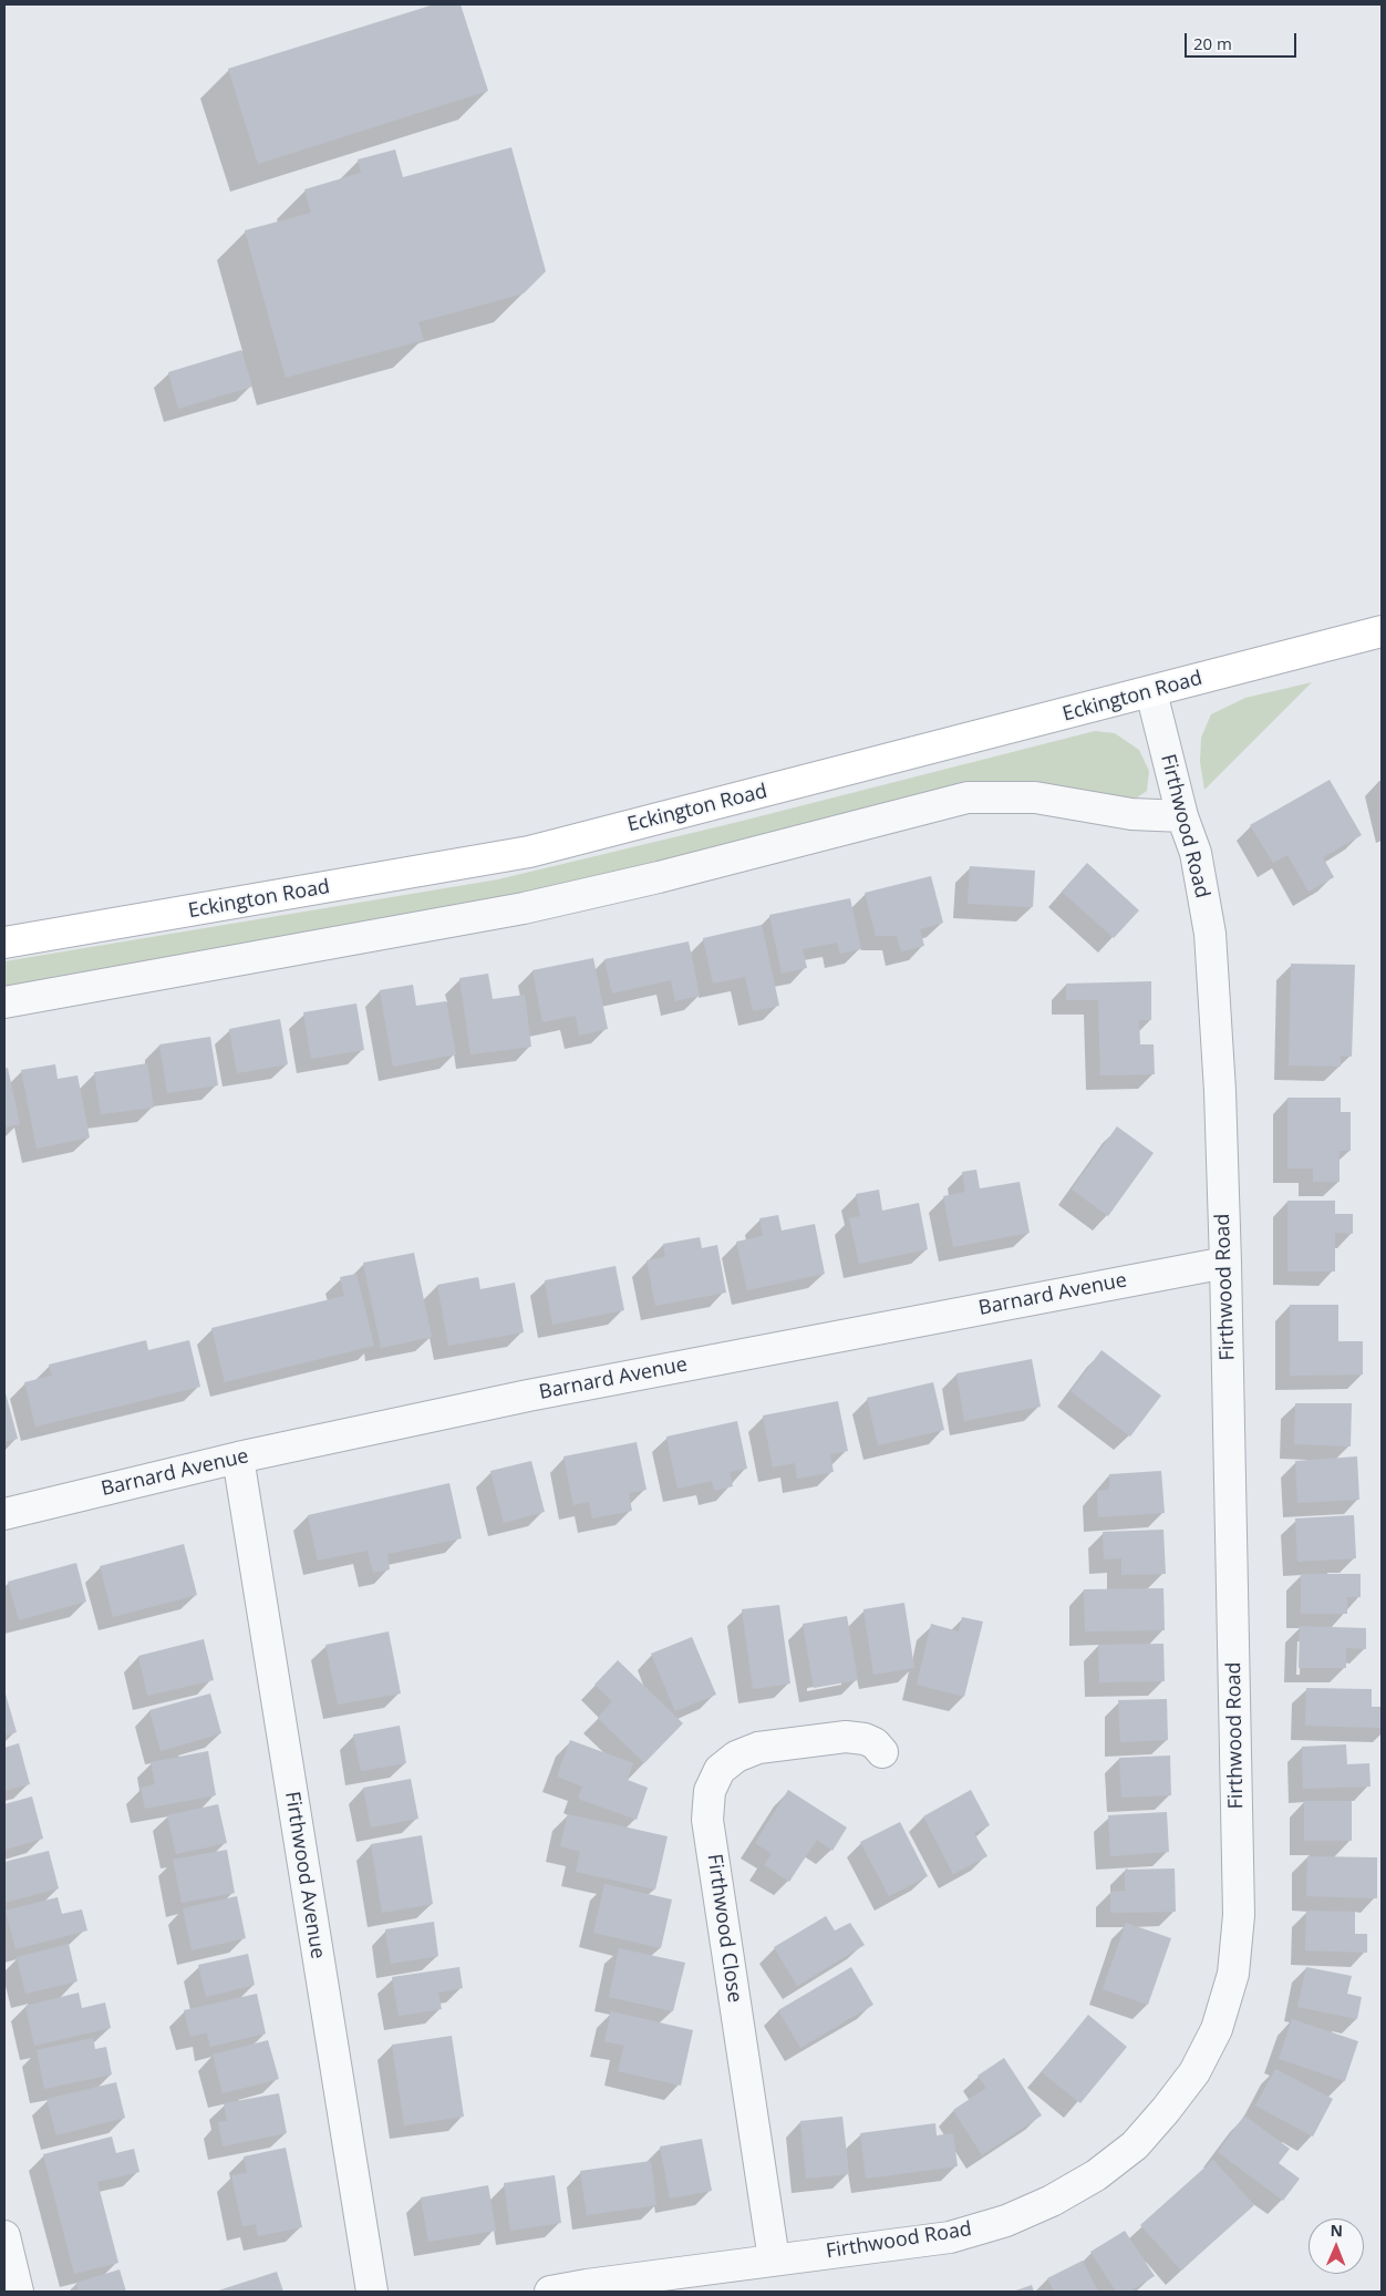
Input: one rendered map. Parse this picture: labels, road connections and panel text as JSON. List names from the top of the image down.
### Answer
{
  "streets": {
    "main road": ["Eckington Road"],
    "street": [
      "Firthwood Road",
      "Barnard Avenue",
      "Firthwood Avenue",
      "Firthwood Close"
    ]
  },
  "crossings": [
    ["Eckington Road", "Firthwood Road"],
    ["Firthwood Road", "Barnard Avenue"],
    ["Firthwood Road", "Firthwood Close"],
    ["Barnard Avenue", "Firthwood Avenue"]
  ],
  "scale_bar": "20 m",
  "north": "top"
}
